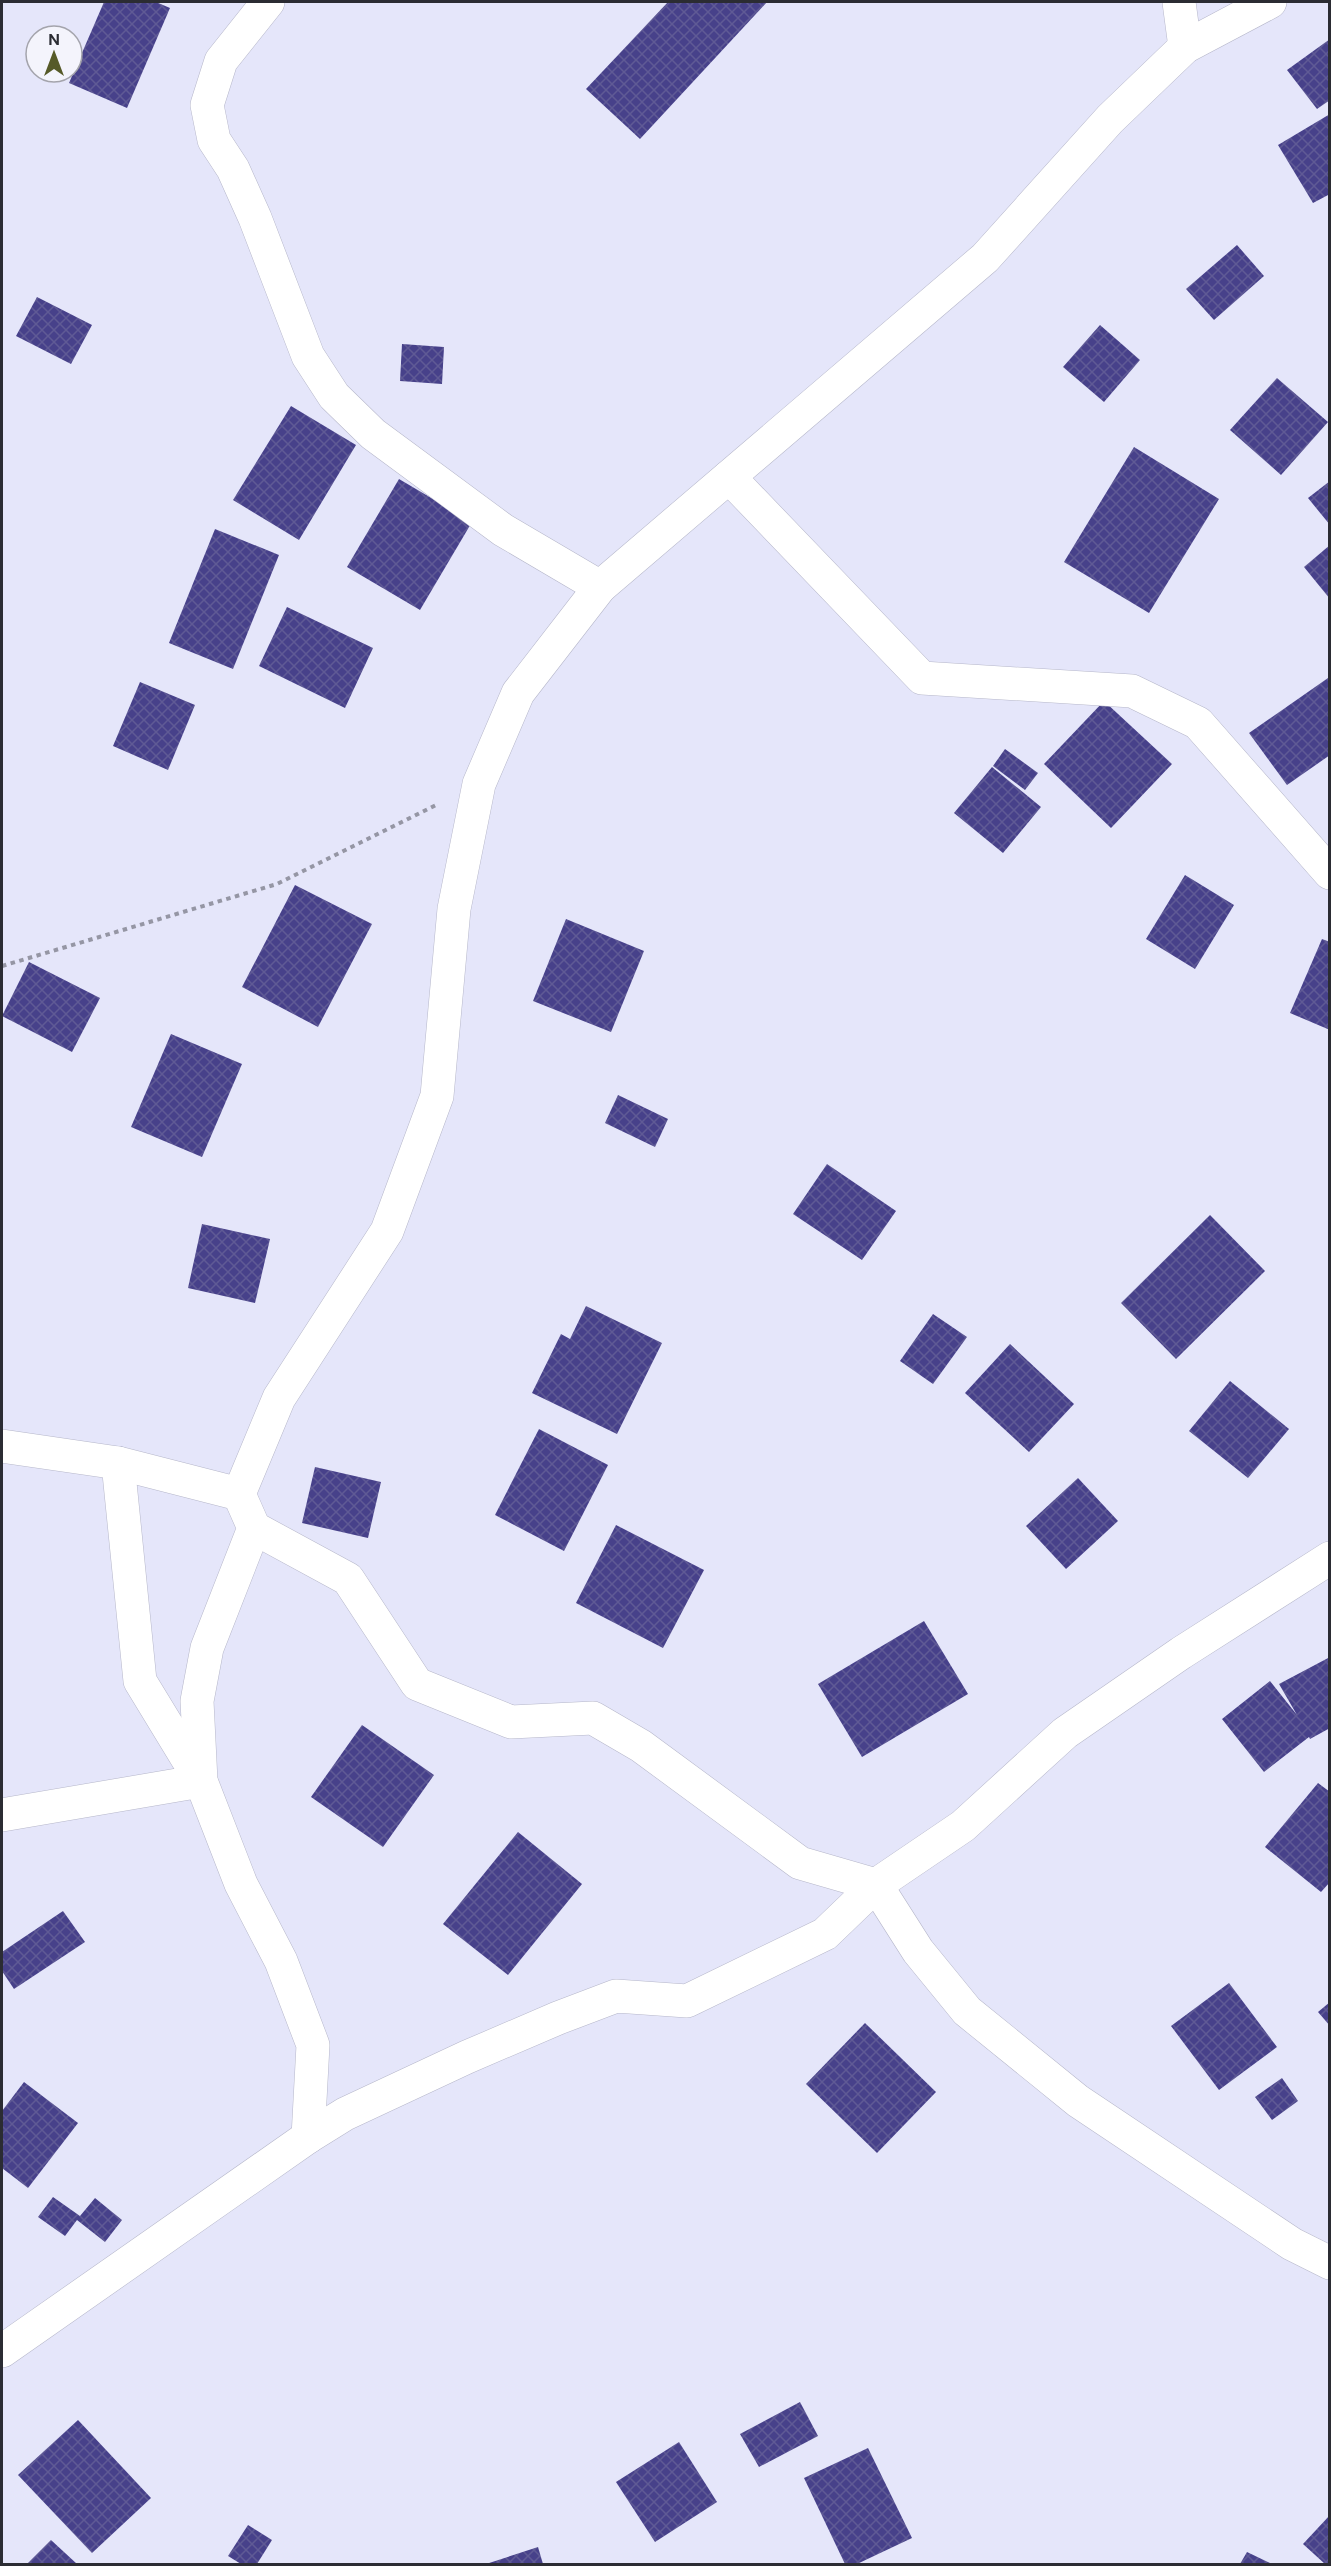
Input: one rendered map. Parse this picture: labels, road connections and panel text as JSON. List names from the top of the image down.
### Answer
{
  "north": "top"
}
